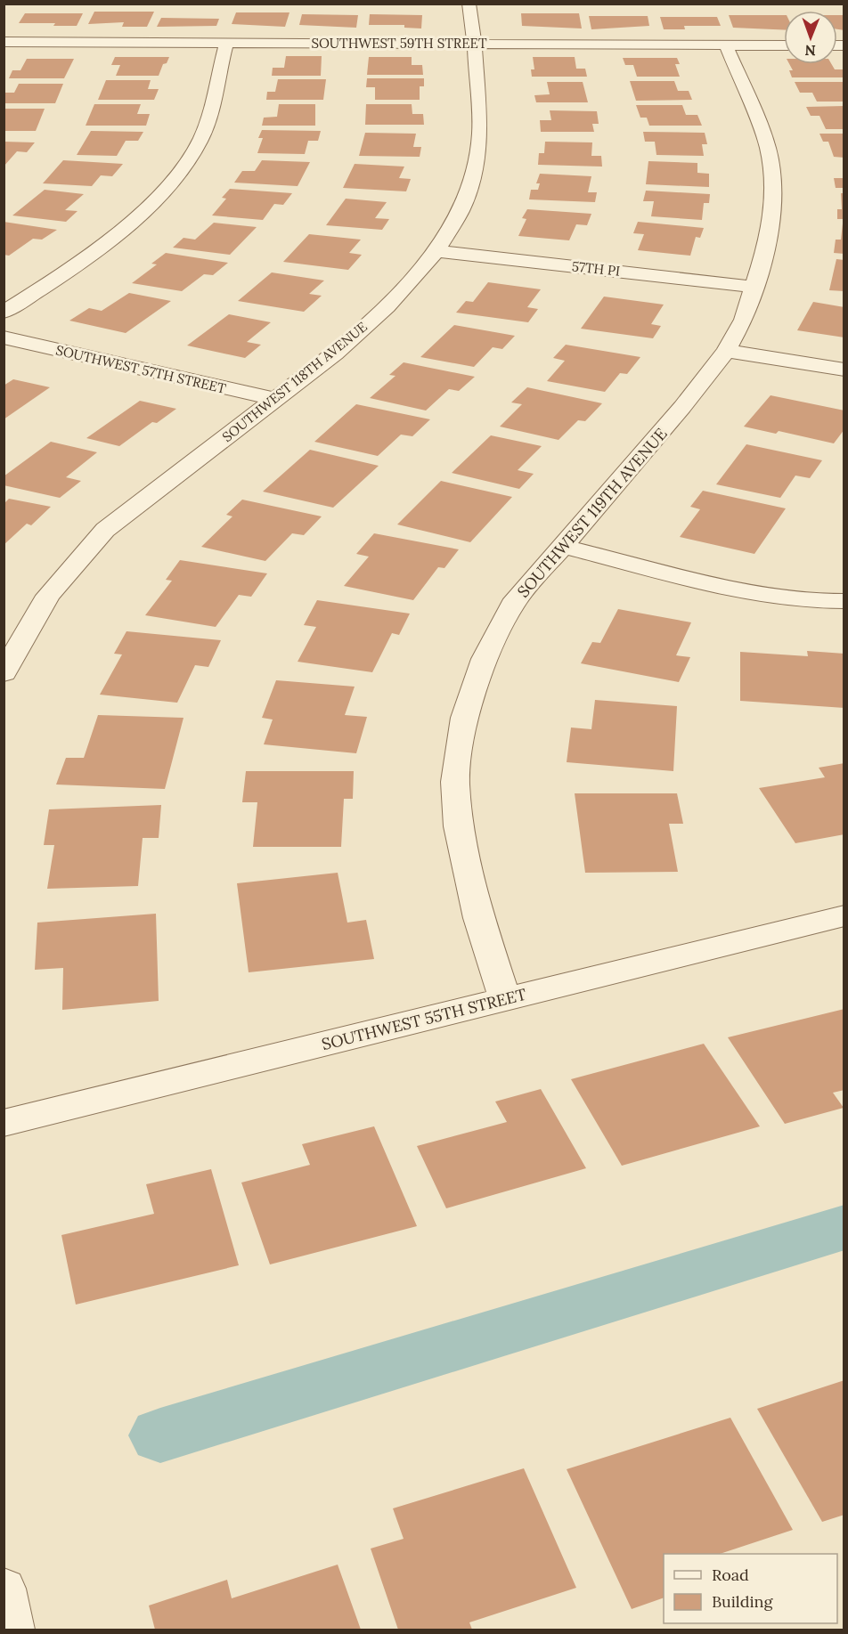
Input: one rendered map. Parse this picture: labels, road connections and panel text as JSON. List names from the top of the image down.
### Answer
{
  "streets": {
    "street": [
      "SOUTHWEST 59TH STREET",
      "57TH PI",
      "SOUTHWEST 57TH STREET",
      "SOUTHWEST 118TH AVENUE",
      "SOUTHWEST 119TH AVENUE",
      "SOUTHWEST 55TH STREET"
    ]
  },
  "crossings": [
    ["SOUTHWEST 59TH STREET", "SOUTHWEST 118TH AVENUE"],
    ["SOUTHWEST 59TH STREET", "SOUTHWEST 119TH AVENUE"],
    ["57TH PI", "SOUTHWEST 118TH AVENUE"],
    ["57TH PI", "SOUTHWEST 119TH AVENUE"],
    ["SOUTHWEST 57TH STREET", "SOUTHWEST 118TH AVENUE"],
    ["SOUTHWEST 119TH AVENUE", "SOUTHWEST 55TH STREET"]
  ],
  "legend": ["Road", "Building"],
  "north": "bottom"
}
